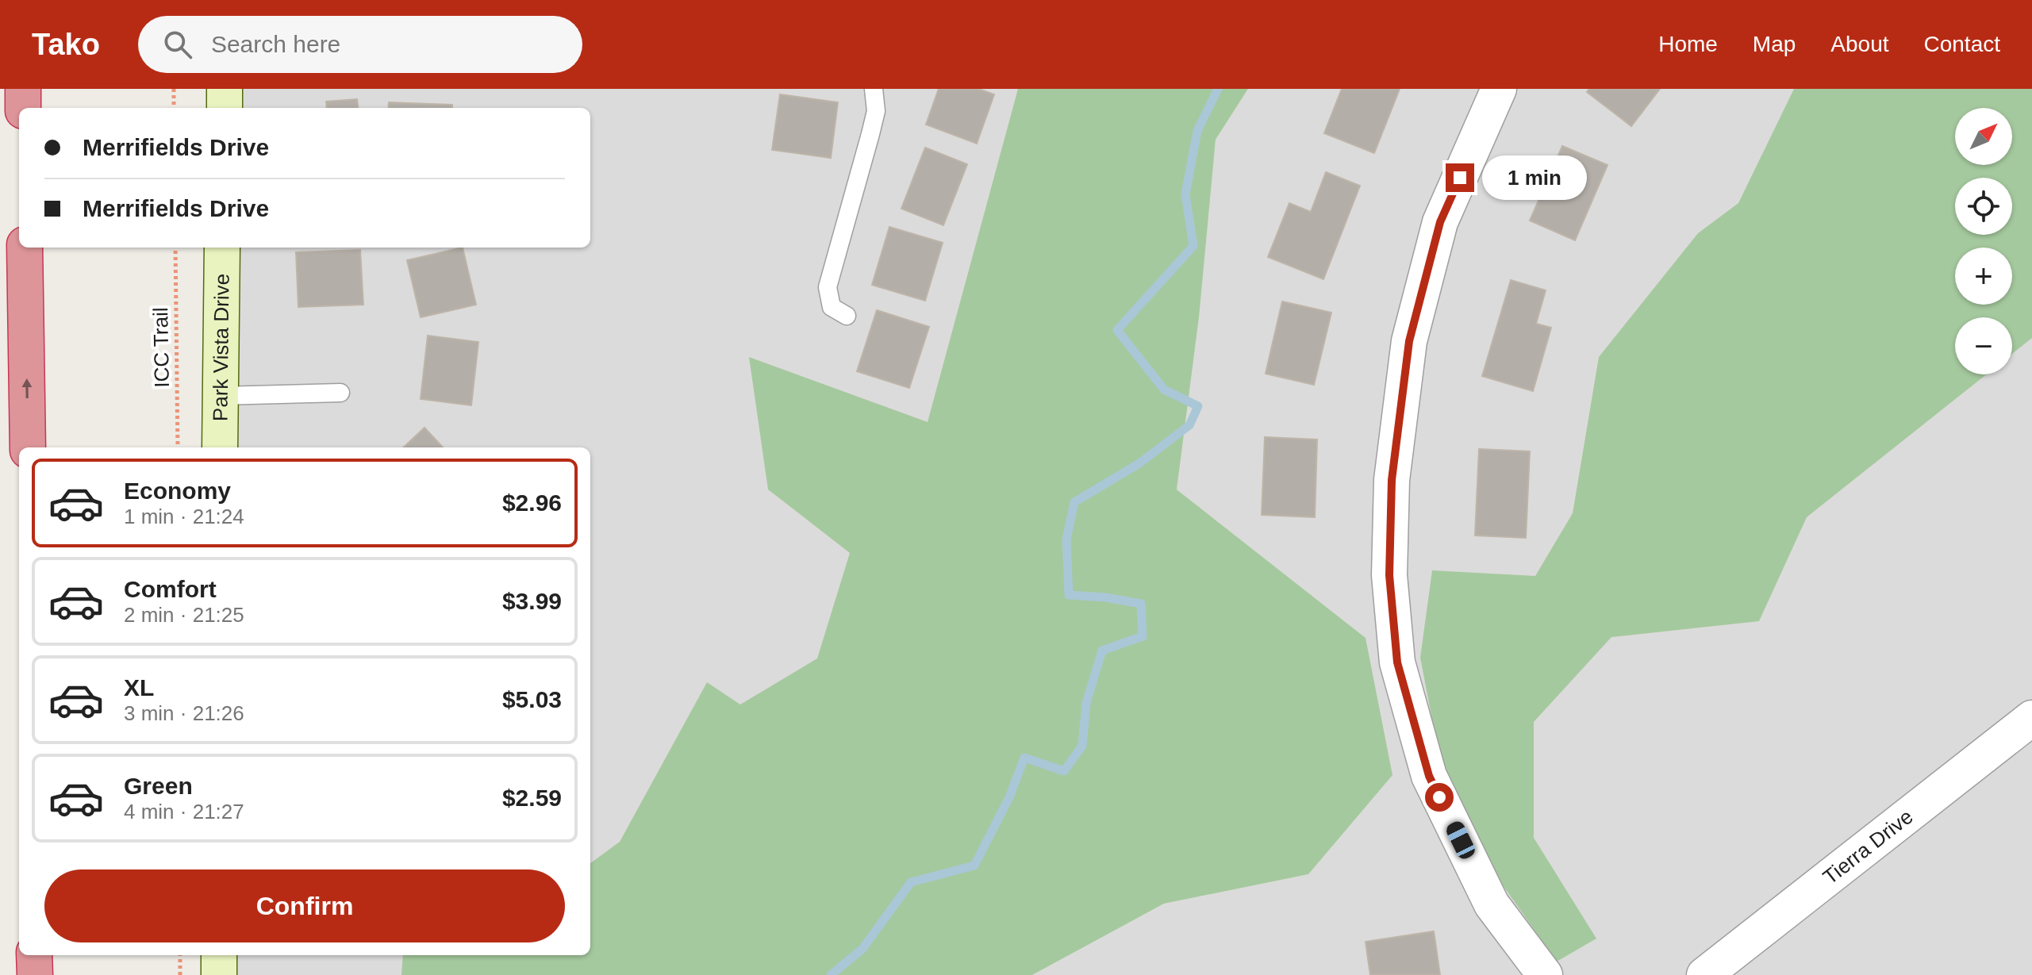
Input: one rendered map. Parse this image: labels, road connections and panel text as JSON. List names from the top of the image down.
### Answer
{
  "streets": {
    "street": ["Park Vista Drive", "Tierra Drive"],
    "path": ["ICC Trail"]
  },
  "north": "top right",
  "page": {
    "header": "Tako",
    "search": "Search here",
    "nav": [
      "Home",
      "Map",
      "About",
      "Contact"
    ],
    "map_buttons": ["+", "−"],
    "banner": ["Merrifields Drive", "Merrifields Drive"],
    "bubble": "1 min",
    "list": [
      {
        "name": "Economy",
        "note": "1 min · 21:24",
        "value": "$2.96"
      },
      {
        "name": "Comfort",
        "note": "2 min · 21:25",
        "value": "$3.99"
      },
      {
        "name": "XL",
        "note": "3 min · 21:26",
        "value": "$5.03"
      },
      {
        "name": "Green",
        "note": "4 min · 21:27",
        "value": "$2.59"
      }
    ],
    "buttons": "Confirm"
  }
}
